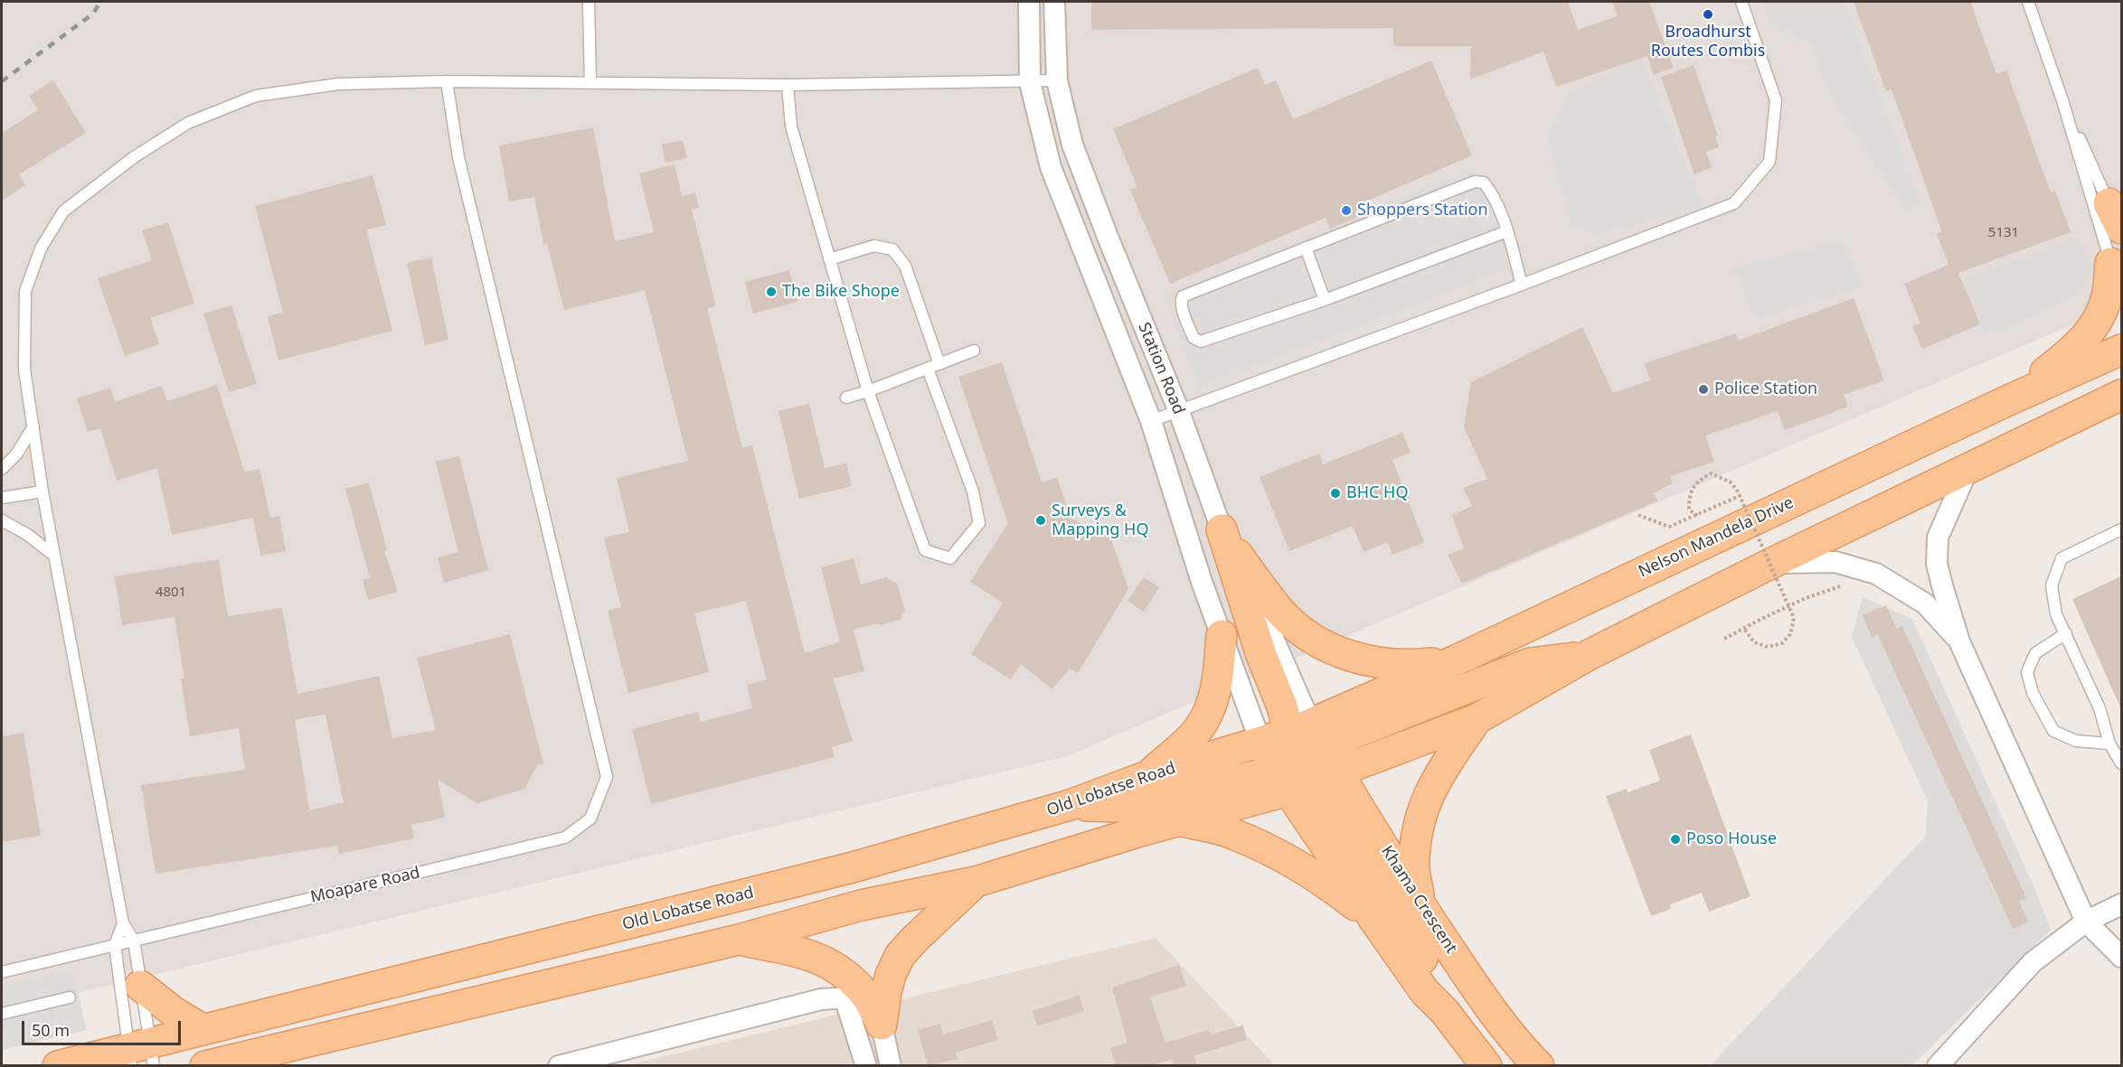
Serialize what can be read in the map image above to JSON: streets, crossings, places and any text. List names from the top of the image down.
{
  "streets": {
    "main road": ["Nelson Mandela Drive", "Old Lobatse Road", "Khama Crescent"],
    "street": ["Station Road"],
    "lane": ["Moapare Road"]
  },
  "crossings": [
    ["Station Road", "Old Lobatse Road"],
    ["Nelson Mandela Drive", "Khama Crescent"]
  ],
  "places": [
    "Broadhurst Routes Combis",
    "Shoppers Station",
    "The Bike Shope",
    "Police Station",
    "BHC HQ",
    "Surveys & Mapping HQ",
    "Poso House"
  ],
  "house_numbers": ["5131", "4801"],
  "scale_bar": "50 m"
}
